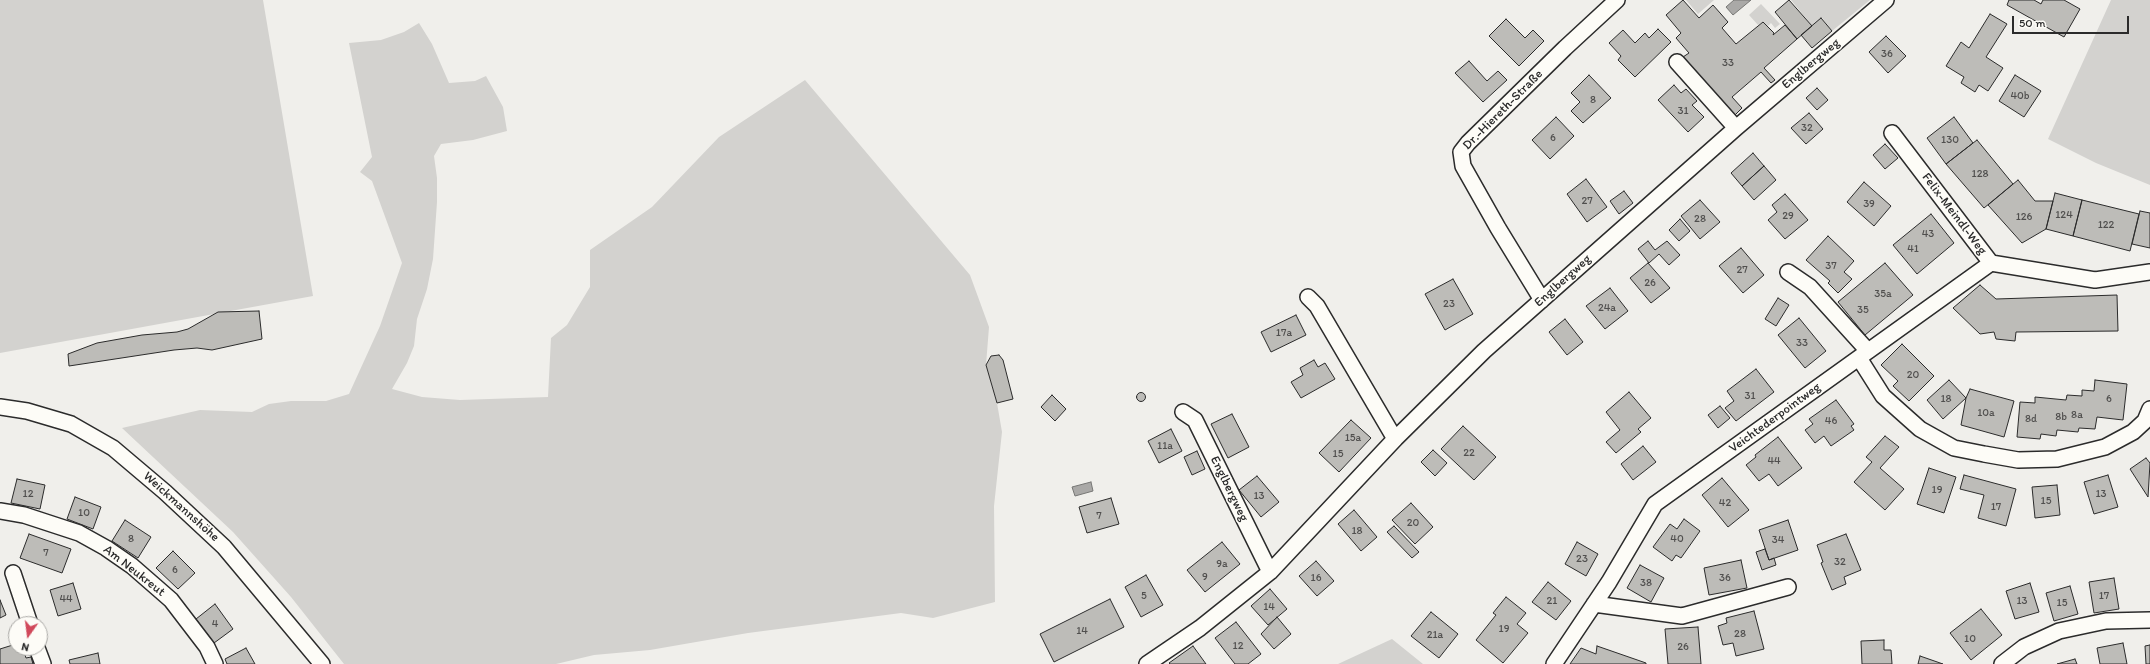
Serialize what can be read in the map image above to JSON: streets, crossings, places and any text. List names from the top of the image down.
{
  "streets": {
    "street": [
      "Englbergweg",
      "Dr.-Hiereth-Straße",
      "Felix-Meindl-Weg",
      "Veichtederpointweg",
      "Weickmannshöhe",
      "Am Neukreut"
    ]
  },
  "crossings": [
    ["Englbergweg", "Dr.-Hiereth-Straße"],
    ["Felix-Meindl-Weg", "Veichtederpointweg"]
  ],
  "house_numbers": [
    "36",
    "33",
    "40b",
    "8",
    "31",
    "32",
    "6",
    "130",
    "128",
    "27",
    "39",
    "124",
    "29",
    "126",
    "28",
    "122",
    "43",
    "41",
    "37",
    "27",
    "26",
    "35a",
    "23",
    "24a",
    "35",
    "17a",
    "33",
    "20",
    "31",
    "18",
    "6",
    "10a",
    "8a",
    "8b",
    "8d",
    "46",
    "15a",
    "11a",
    "22",
    "15",
    "44",
    "19",
    "12",
    "13",
    "13",
    "15",
    "42",
    "17",
    "10",
    "7",
    "20",
    "18",
    "8",
    "40",
    "34",
    "7",
    "23",
    "32",
    "9a",
    "6",
    "9",
    "16",
    "36",
    "38",
    "5",
    "17",
    "44",
    "21",
    "13",
    "15",
    "14",
    "4",
    "19",
    "14",
    "28",
    "21a",
    "10",
    "12",
    "26"
  ],
  "scale_bar": "50 m",
  "north": "bottom"
}
